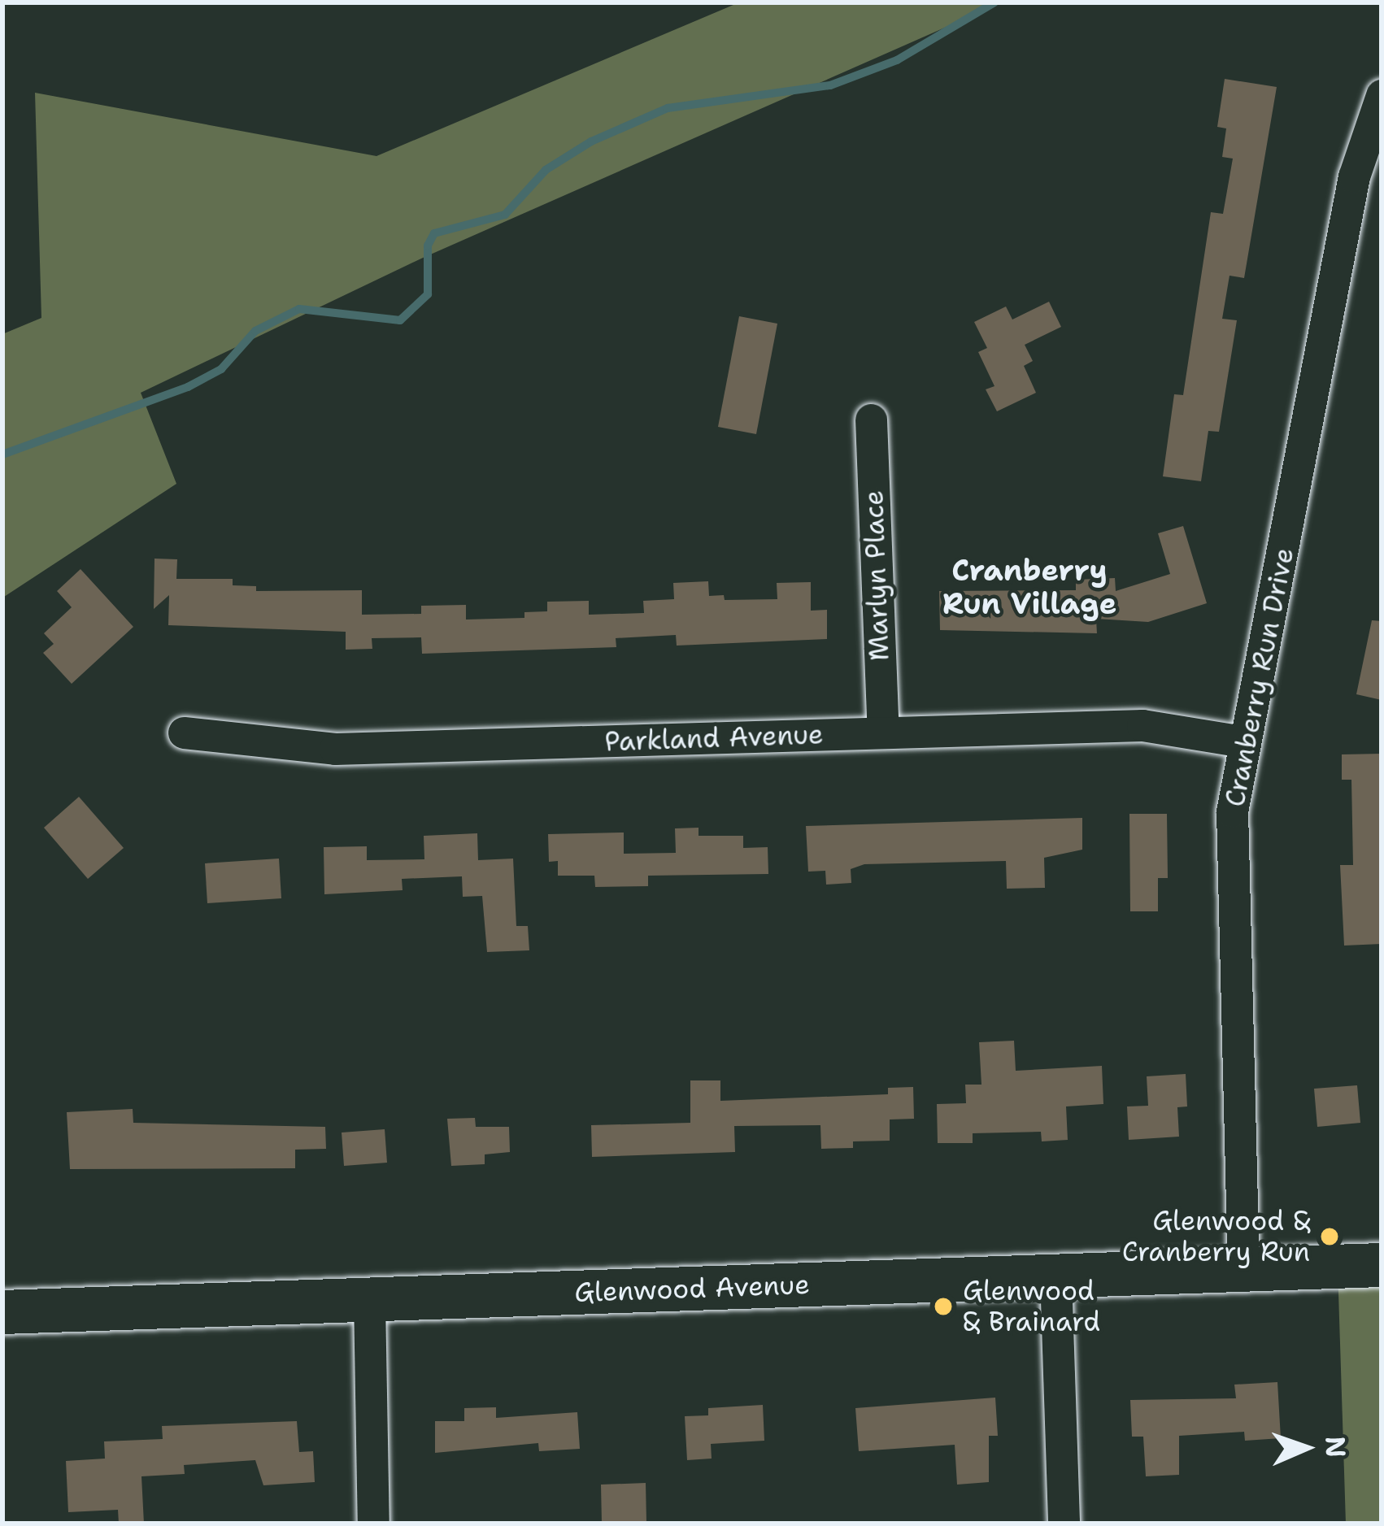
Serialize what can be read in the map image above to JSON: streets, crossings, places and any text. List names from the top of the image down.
{
  "streets": {
    "street": [
      "Marlyn Place",
      "Cranberry Run Drive",
      "Parkland Avenue",
      "Glenwood Avenue"
    ]
  },
  "crossings": [
    ["Marlyn Place", "Parkland Avenue"],
    ["Cranberry Run Drive", "Parkland Avenue"],
    ["Cranberry Run Drive", "Glenwood Avenue"]
  ],
  "districts": ["Cranberry Run Village"],
  "places": ["Glenwood & Cranberry Run", "Glenwood & Brainard"],
  "north": "right"
}
